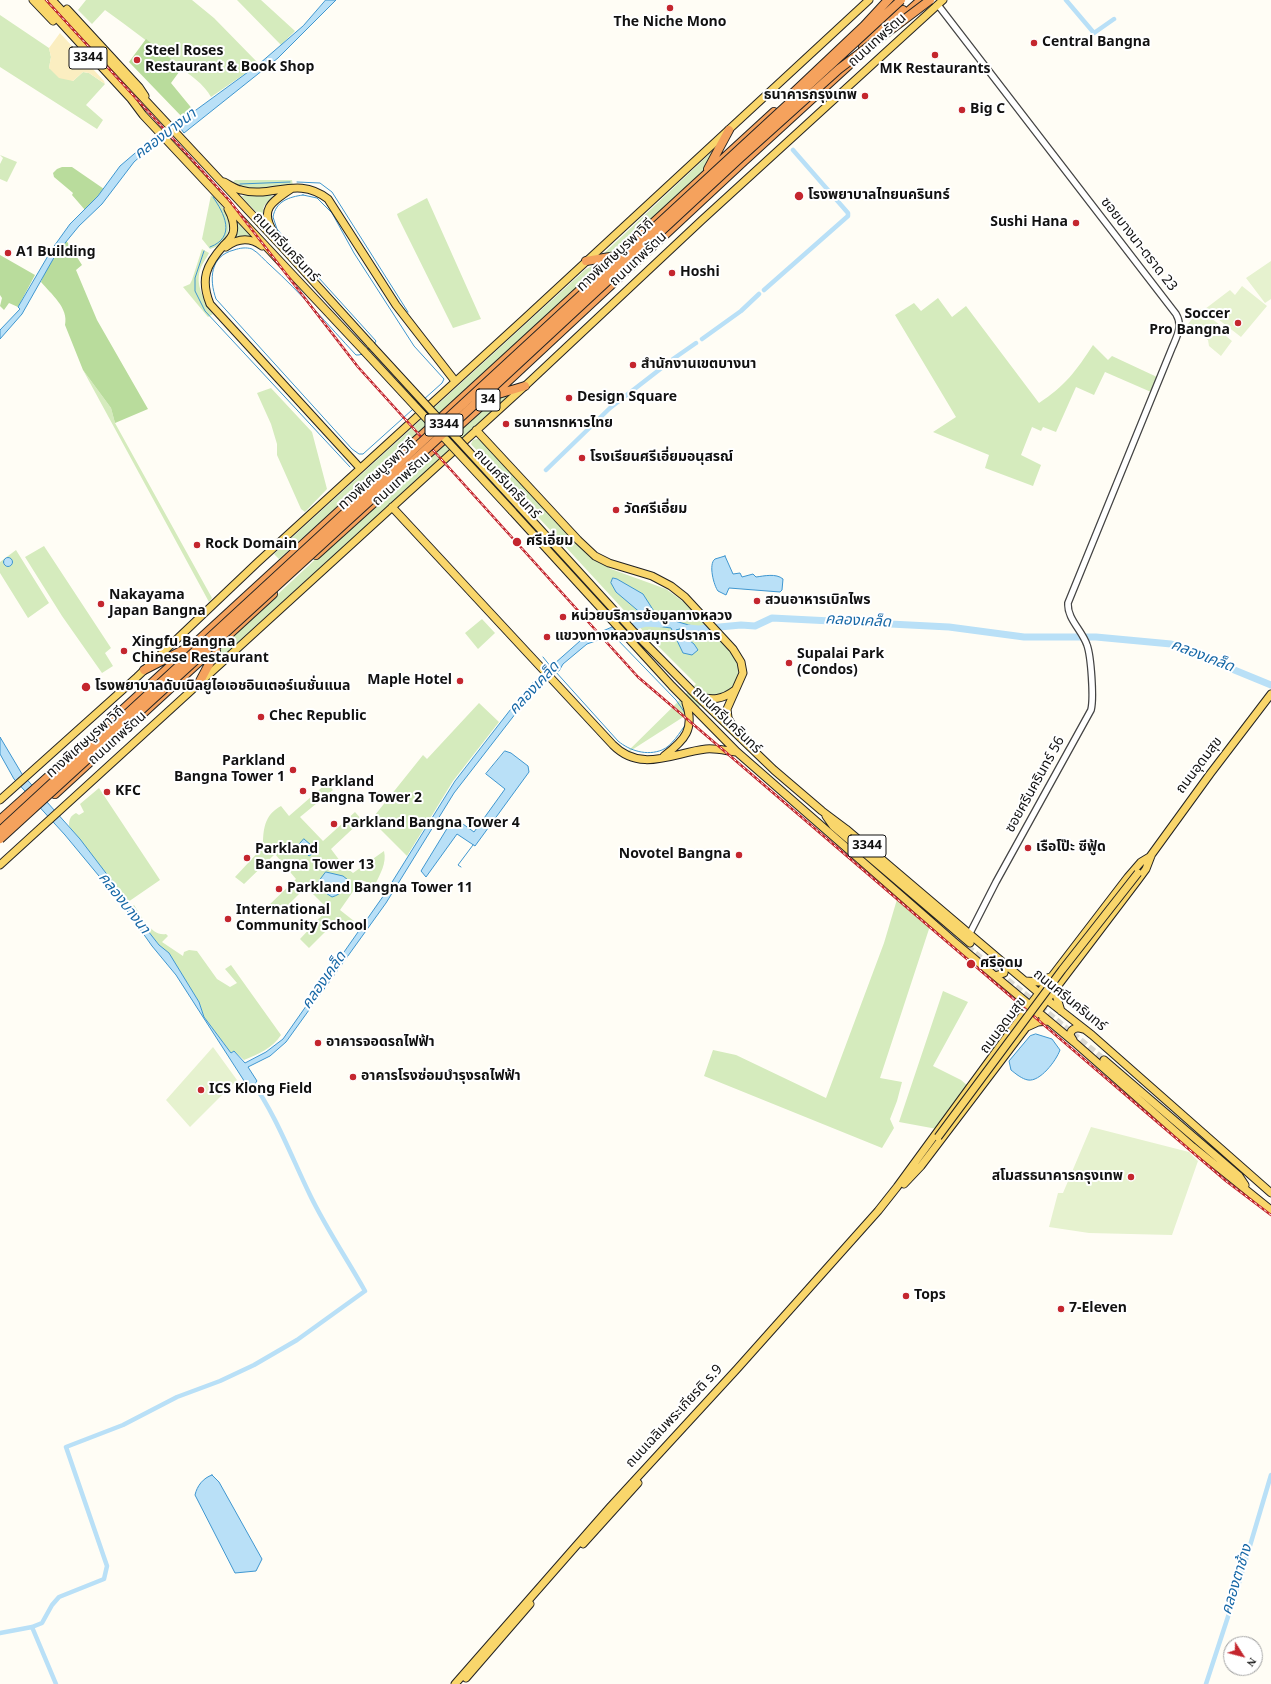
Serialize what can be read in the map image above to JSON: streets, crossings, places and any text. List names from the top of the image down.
{
  "streets": {
    "highway": ["ถนนเทพรัตน", "ทางพิเศษบูรพาวิถี", "34"],
    "main road": [
      "3344",
      "ถนนศรีนครินทร์",
      "ถนนอุดมสุข",
      "ถนนเฉลิมพระเกียรติ ร.9"
    ],
    "street": ["ซอยบางนา-ตราด 23", "ซอยศรีนครินทร์ 56"]
  },
  "crossings": [
    ["ถนนเทพรัตน", "ซอยบางนา-ตราด 23"],
    ["ซอยบางนา-ตราด 23", "ซอยศรีนครินทร์ 56"],
    ["ถนนศรีนครินทร์", "ถนนอุดมสุข"],
    ["ถนนศรีนครินทร์", "ซอยศรีนครินทร์ 56"],
    ["ถนนศรีนครินทร์", "ถนนเฉลิมพระเกียรติ ร.9"],
    ["ถนนอุดมสุข", "ถนนเฉลิมพระเกียรติ ร.9"]
  ],
  "water": ["คลองบางนา", "คลองเคล็ด", "คลองตาช้าง"],
  "places": [
    "The Niche Mono",
    "Central Bangna",
    "MK Restaurants",
    "Steel Roses Restaurant & Book Shop",
    "ธนาคารกรุงเทพ",
    "Big C",
    "โรงพยาบาลไทยนครินทร์",
    "Sushi Hana",
    "A1 Building",
    "Hoshi",
    "Soccer Pro Bangna",
    "สำนักงานเขตบางนา",
    "Design Square",
    "ธนาคารทหารไทย",
    "โรงเรียนศรีเอี่ยมอนุสรณ์",
    "วัดศรีเอี่ยม",
    "ศรีเอี่ยม",
    "Rock Domain",
    "สวนอาหารเบิกไพร",
    "Nakayama Japan Bangna",
    "หน่วยบริการข้อมูลทางหลวง",
    "แขวงทางหลวงสมุทรปราการ",
    "Xingfu Bangna Chinese Restaurant",
    "Supalai Park (Condos)",
    "Maple Hotel",
    "โรงพยาบาลดับเบิลยูไอเอชอินเตอร์เนชั่นแนล",
    "Chec Republic",
    "Parkland Bangna Tower 1",
    "Parkland Bangna Tower 2",
    "KFC",
    "Parkland Bangna Tower 4",
    "เรือโป๊ะ ซีฟู้ด",
    "Novotel Bangna",
    "Parkland Bangna Tower 13",
    "Parkland Bangna Tower 11",
    "International Community School",
    "ศรีอุดม",
    "อาคารจอดรถไฟฟ้า",
    "อาคารโรงซ่อมบำรุงรถไฟฟ้า",
    "ICS Klong Field",
    "สโมสรธนาคารกรุงเทพ",
    "Tops",
    "7-Eleven"
  ],
  "north": "bottom right"
}
